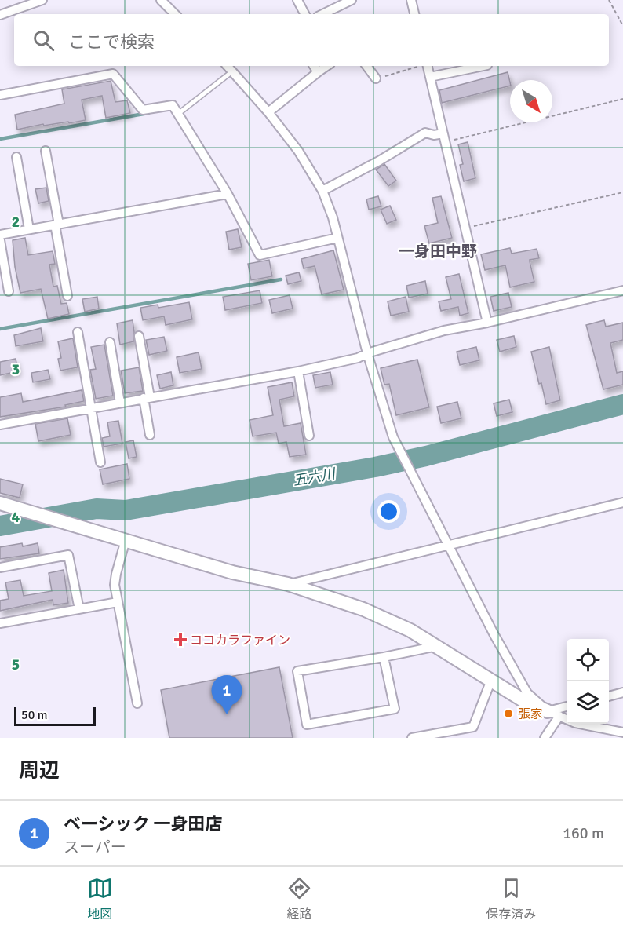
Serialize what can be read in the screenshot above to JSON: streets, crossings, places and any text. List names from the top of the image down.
{
  "districts": ["一身田中野"],
  "water": ["五六川"],
  "places": {
    "health": ["ココカラファイン"],
    "other": ["張家"]
  },
  "scale_bar": "50 m",
  "north": "bottom right",
  "page": {
    "search": "ここで検索",
    "pins": "1",
    "scale": "50 m",
    "heading": "周辺",
    "list": [
      {
        "mark": "1",
        "name": "ベーシック 一身田店",
        "note": "スーパー",
        "value": "160 m"
      }
    ],
    "nav": ["地図", "経路", "保存済み"]
  },
  "grid": {
    "rows": [
      "2",
      "3",
      "4",
      "5"
    ]
  }
}
